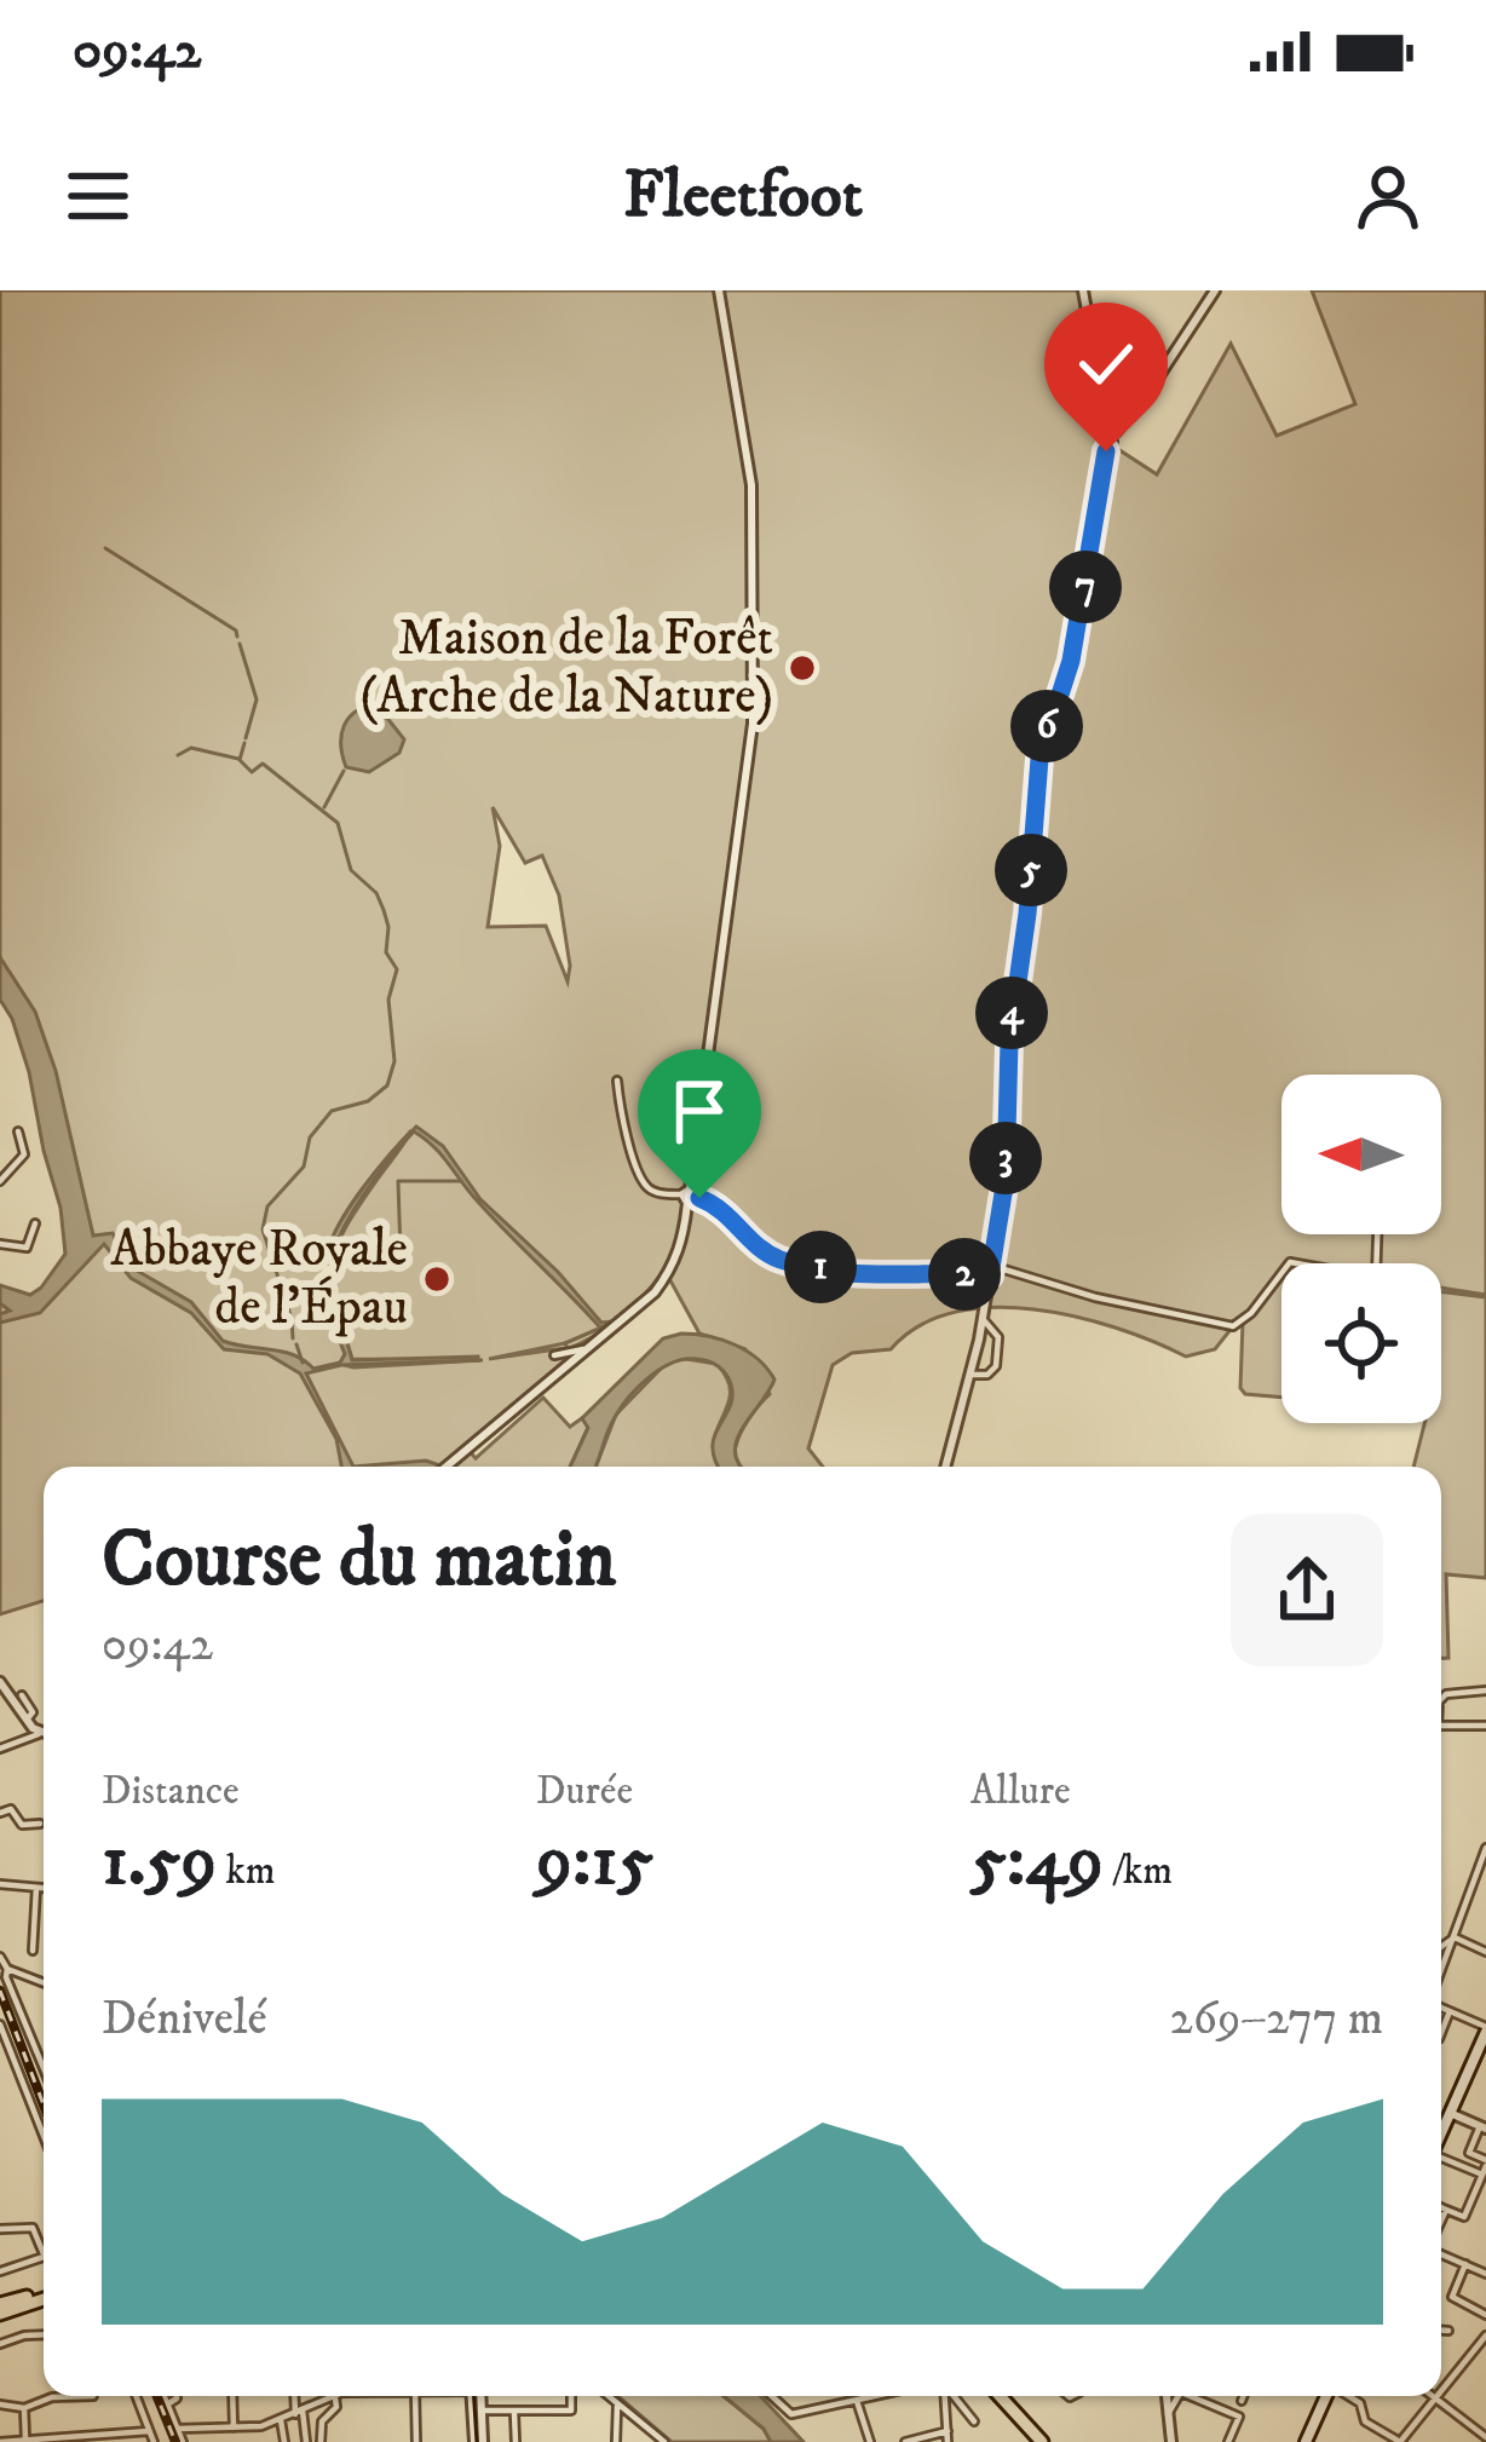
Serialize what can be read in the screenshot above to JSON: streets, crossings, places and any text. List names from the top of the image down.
{
  "places": ["Maison de la Forêt (Arche de la Nature)", "Abbaye Royale de l'Épau"],
  "north": "left",
  "page": {
    "status": "09:42",
    "header": "Fleetfoot",
    "pins": [
      "7",
      "6",
      "5",
      "4",
      "3",
      "1",
      "2"
    ],
    "heading": ["Course du matin", "09:42"],
    "stats": [
      ["Distance", "1.59 km"],
      ["Durée", "9:15"],
      ["Allure", "5:49 /km"]
    ],
    "chart": ["Dénivelé", "269–277 m"]
  }
}
